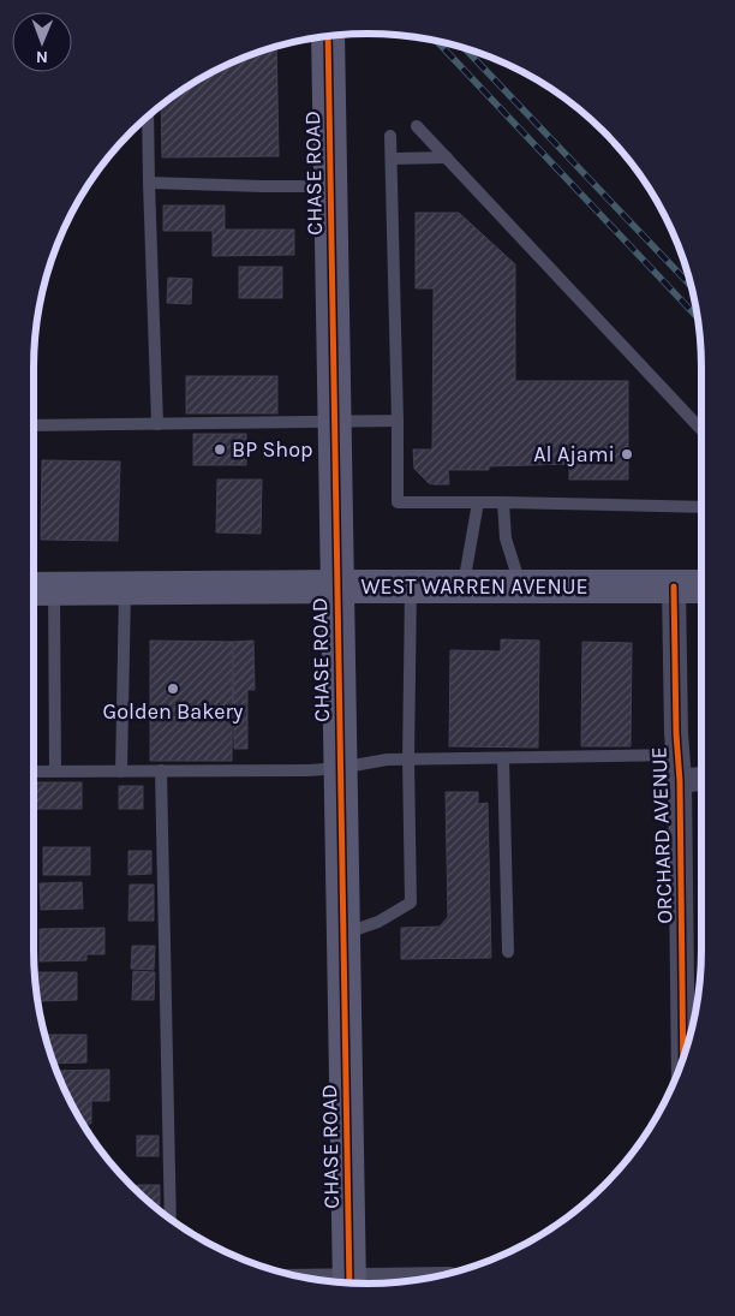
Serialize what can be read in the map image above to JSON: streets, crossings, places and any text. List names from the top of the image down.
{
  "streets": {
    "street": ["CHASE ROAD", "WEST WARREN AVENUE", "ORCHARD AVENUE"]
  },
  "crossings": [
    ["CHASE ROAD", "WEST WARREN AVENUE"],
    ["WEST WARREN AVENUE", "ORCHARD AVENUE"]
  ],
  "places": ["BP Shop", "Al Ajami", "Golden Bakery"],
  "north": "bottom"
}
